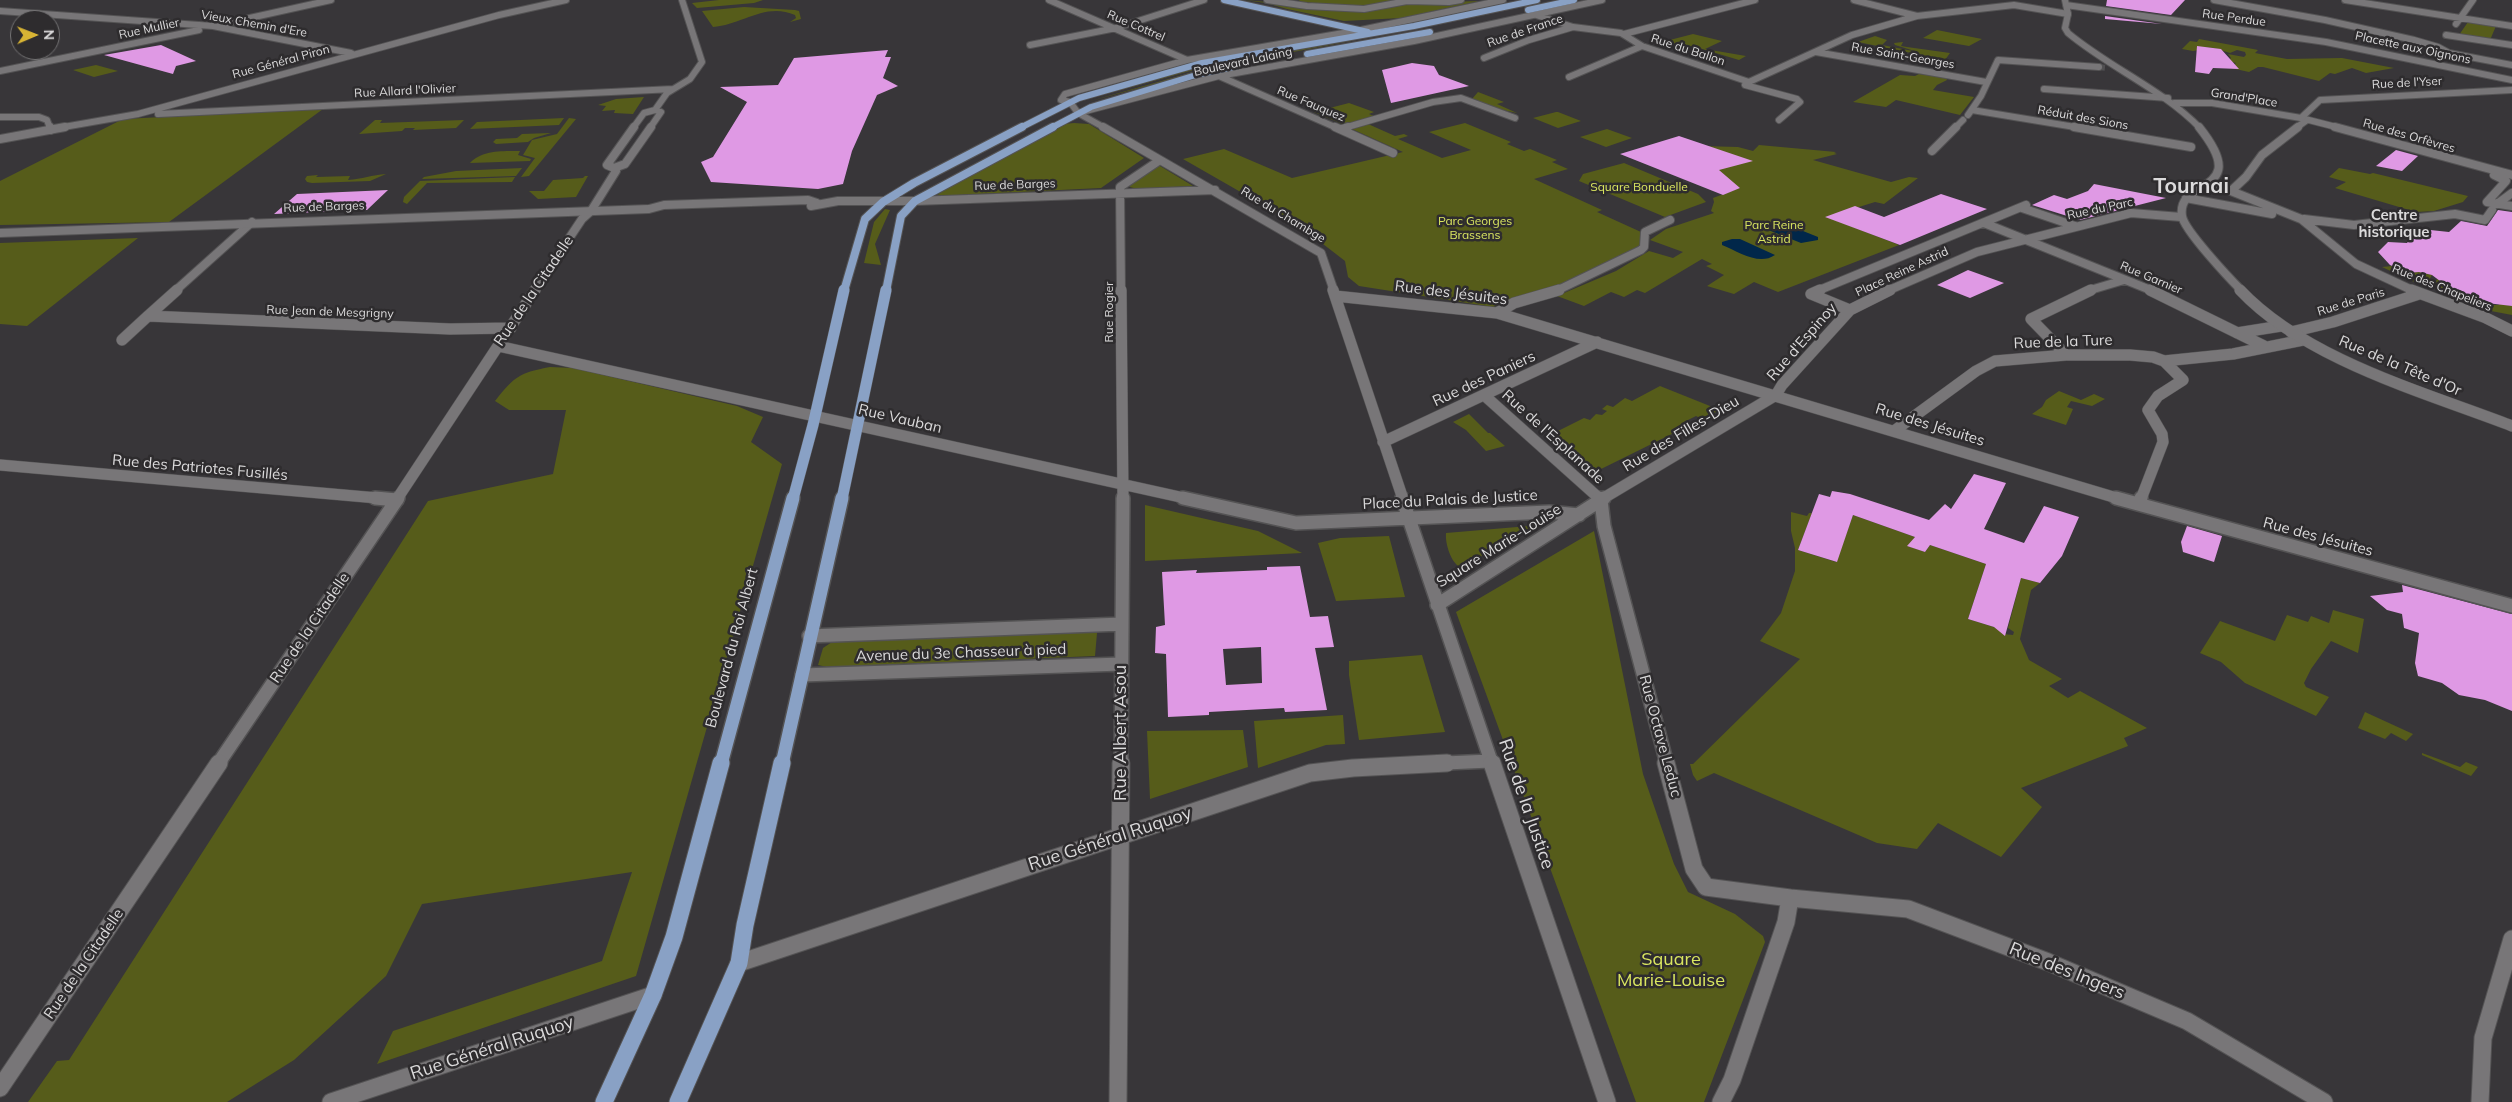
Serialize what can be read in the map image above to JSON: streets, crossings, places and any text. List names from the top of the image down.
{
  "streets": {
    "main road": ["Boulevard Lalaing", "Boulevard du Roi Albert"],
    "street": [
      "Rue Perdue",
      "Vieux Chemin d'Ere",
      "Rue Cottrel",
      "Rue Mullier",
      "Rue de France",
      "Placette aux Oignons",
      "Rue du Ballon",
      "Rue Saint-Georges",
      "Rue Général Piron",
      "Rue de l'Yser",
      "Rue Allard l'Olivier",
      "Grand'Place",
      "Rue Fauquez",
      "Réduit des Sions",
      "Rue des Orfèvres",
      "Rue de Barges",
      "Rue du Parc",
      "Rue du Chambge",
      "Place Reine Astrid",
      "Rue Garnier",
      "Rue des Chapeliers",
      "Rue de la Citadelle",
      "Rue des Jésuites",
      "Rue de Paris",
      "Rue Jean de Mesgrigny",
      "Rue Rogier",
      "Rue d'Espinoy",
      "Rue de la Ture",
      "Rue de la Tête d'Or",
      "Rue des Paniers",
      "Rue Vauban",
      "Rue des Filles-Dieu",
      "Rue de l'Esplanade",
      "Rue des Patriotes Fusillés",
      "Place du Palais de Justice",
      "Square Marie-Louise",
      "Avenue du 3e Chasseur à pied",
      "Rue Albert Asou",
      "Rue Octave Leduc",
      "Rue de la Justice",
      "Rue Général Ruquoy",
      "Rue des Ingers"
    ]
  },
  "crossings": [
    ["Rue Perdue", "Placette aux Oignons"],
    ["Vieux Chemin d'Ere", "Rue Mullier"],
    ["Vieux Chemin d'Ere", "Rue Général Piron"],
    ["Rue Cottrel", "Boulevard Lalaing"],
    ["Rue de France", "Rue du Ballon"],
    ["Rue du Ballon", "Boulevard Lalaing"],
    ["Rue Général Piron", "Rue Allard l'Olivier"],
    ["Boulevard Lalaing", "Rue Fauquez"],
    ["Boulevard Lalaing", "Rue de Barges"],
    ["Boulevard Lalaing", "Rue du Chambge"],
    ["Boulevard Lalaing", "Boulevard du Roi Albert"],
    ["Rue de l'Yser", "Grand'Place"],
    ["Rue de l'Yser", "Rue des Orfèvres"],
    ["Rue Allard l'Olivier", "Rue de la Citadelle"],
    ["Grand'Place", "Rue des Orfèvres"],
    ["Rue de Barges", "Rue du Chambge"],
    ["Rue de Barges", "Rue de la Citadelle"],
    ["Rue de Barges", "Rue Rogier"],
    ["Rue de Barges", "Boulevard du Roi Albert"],
    ["Rue du Parc", "Place Reine Astrid"],
    ["Rue du Parc", "Rue Garnier"],
    ["Rue du Parc", "Rue de la Tête d'Or"],
    ["Rue du Chambge", "Rue des Jésuites"],
    ["Rue du Chambge", "Rue des Paniers"],
    ["Rue du Chambge", "Place du Palais de Justice"],
    ["Rue du Chambge", "Rue de la Justice"],
    ["Place Reine Astrid", "Rue Garnier"],
    ["Place Reine Astrid", "Rue d'Espinoy"],
    ["Rue des Chapeliers", "Rue de Paris"],
    ["Rue de la Citadelle", "Rue Jean de Mesgrigny"],
    ["Rue de la Citadelle", "Rue Vauban"],
    ["Rue de la Citadelle", "Rue des Patriotes Fusillés"],
    ["Rue des Jésuites", "Rue d'Espinoy"],
    ["Rue des Jésuites", "Rue de la Ture"],
    ["Rue des Jésuites", "Rue des Paniers"],
    ["Rue des Jésuites", "Rue des Filles-Dieu"],
    ["Rue de Paris", "Rue de la Tête d'Or"],
    ["Rue Rogier", "Rue Vauban"],
    ["Rue Rogier", "Rue Albert Asou"],
    ["Rue d'Espinoy", "Rue des Filles-Dieu"],
    ["Rue des Paniers", "Rue de l'Esplanade"],
    ["Rue Vauban", "Place du Palais de Justice"],
    ["Rue Vauban", "Boulevard du Roi Albert"],
    ["Rue Vauban", "Rue Albert Asou"],
    ["Rue des Filles-Dieu", "Rue de l'Esplanade"],
    ["Rue des Filles-Dieu", "Rue Octave Leduc"],
    ["Rue de l'Esplanade", "Rue Octave Leduc"],
    ["Place du Palais de Justice", "Square Marie-Louise"],
    ["Place du Palais de Justice", "Rue de la Justice"],
    ["Square Marie-Louise", "Rue de la Justice"],
    ["Boulevard du Roi Albert", "Rue Général Ruquoy"],
    ["Avenue du 3e Chasseur à pied", "Rue Albert Asou"],
    ["Rue Albert Asou", "Rue Général Ruquoy"],
    ["Rue Octave Leduc", "Rue des Ingers"],
    ["Rue de la Justice", "Rue Général Ruquoy"]
  ],
  "districts": ["Tournai", "Centre historique"],
  "parks": [
    "Square Bonduelle",
    "Parc Georges Brassens",
    "Parc Reine Astrid",
    "Square Marie-Louise"
  ],
  "north": "right"
}
